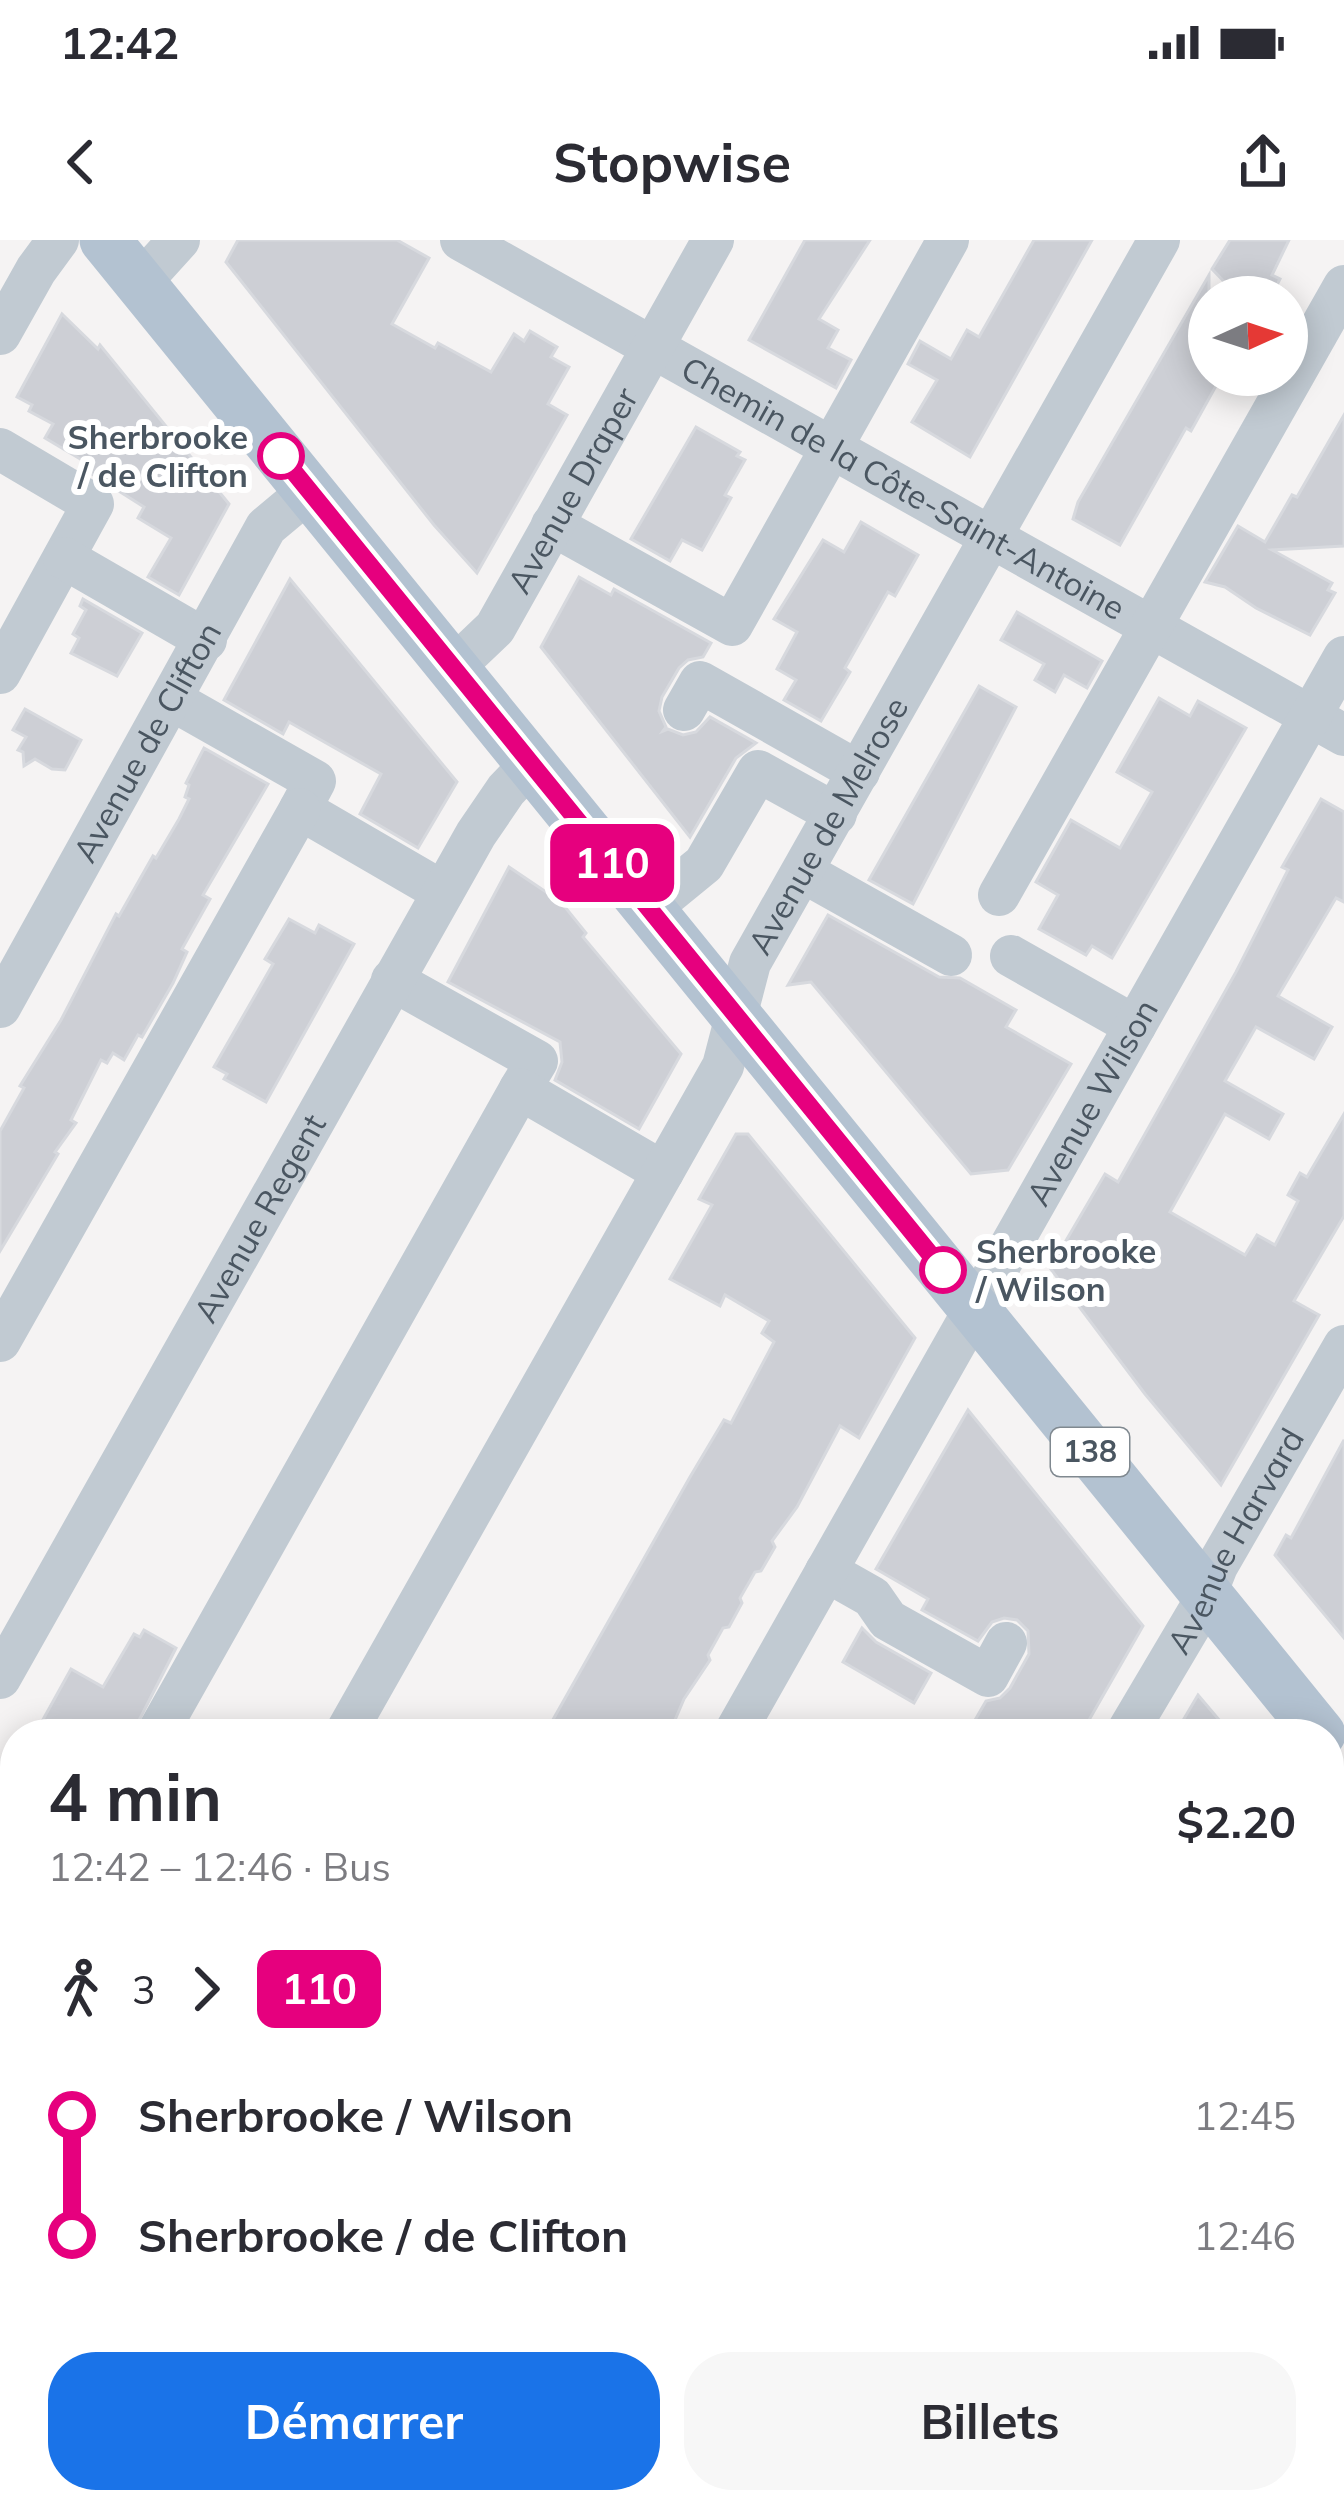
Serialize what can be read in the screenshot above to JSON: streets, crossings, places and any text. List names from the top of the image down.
{
  "streets": {
    "main road": ["138"],
    "street": [
      "Chemin de la Côte-Saint-Antoine",
      "Avenue Draper",
      "Avenue de Clifton",
      "Avenue de Melrose",
      "Avenue Wilson",
      "Avenue Regent",
      "Avenue Harvard"
    ]
  },
  "crossings": [
    ["Chemin de la Côte-Saint-Antoine", "Avenue Draper"],
    ["Chemin de la Côte-Saint-Antoine", "Avenue de Melrose"],
    ["Chemin de la Côte-Saint-Antoine", "Avenue Wilson"],
    ["Avenue Draper", "138"],
    ["Avenue de Clifton", "138"],
    ["Avenue de Melrose", "138"],
    ["Avenue Wilson", "138"],
    ["Avenue Regent", "138"],
    ["138", "Avenue Harvard"]
  ],
  "places": ["Sherbrooke / de Clifton", "Sherbrooke / Wilson"],
  "lines": ["bus line 110"],
  "north": "right",
  "page": {
    "status": "12:42",
    "header": "Stopwise",
    "on_map": "110",
    "heading": ["4 min", "12:42 – 12:46 · Bus", "$2.20"],
    "legs": ["3", "110"],
    "list": [
      {
        "name": "Sherbrooke / Wilson",
        "value": "12:45"
      },
      {
        "name": "Sherbrooke / de Clifton",
        "value": "12:46"
      }
    ],
    "buttons": ["Démarrer", "Billets"]
  }
}
